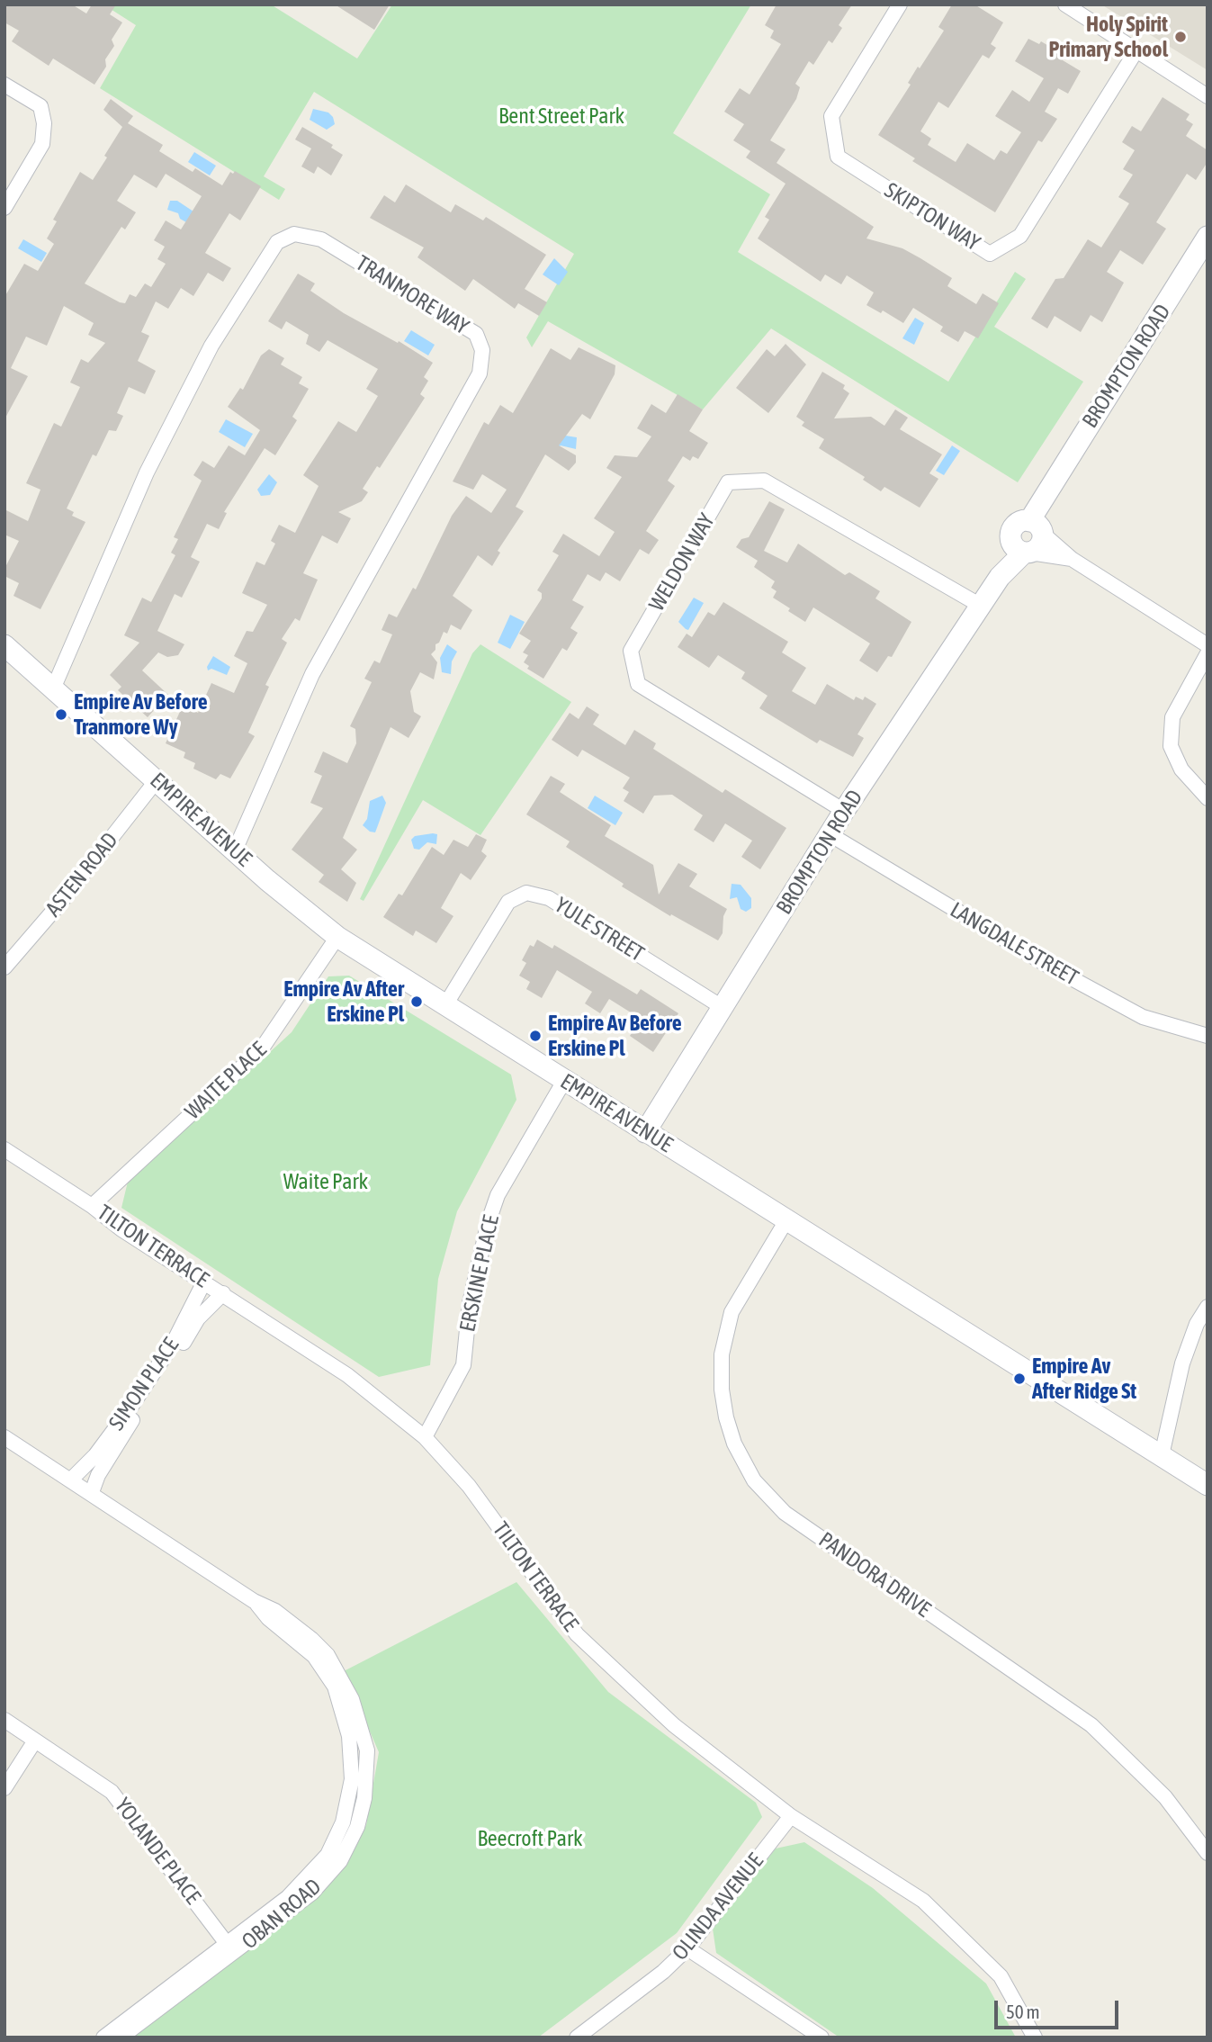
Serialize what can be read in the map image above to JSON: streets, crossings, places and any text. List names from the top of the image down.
{
  "streets": {
    "street": [
      "SKIPTON WAY",
      "TRANMORE WAY",
      "BROMPTON ROAD",
      "WELDON WAY",
      "EMPIRE AVENUE",
      "ASTEN ROAD",
      "YULE STREET",
      "LANGDALE STREET",
      "WAITE PLACE",
      "TILTON TERRACE",
      "ERSKINE PLACE",
      "SIMON PLACE",
      "PANDORA DRIVE",
      "YOLANDE PLACE",
      "OLINDA AVENUE",
      "OBAN ROAD"
    ]
  },
  "crossings": [
    ["TRANMORE WAY", "EMPIRE AVENUE"],
    ["BROMPTON ROAD", "WELDON WAY"],
    ["BROMPTON ROAD", "EMPIRE AVENUE"],
    ["BROMPTON ROAD", "YULE STREET"],
    ["BROMPTON ROAD", "LANGDALE STREET"],
    ["EMPIRE AVENUE", "ASTEN ROAD"],
    ["EMPIRE AVENUE", "YULE STREET"],
    ["EMPIRE AVENUE", "WAITE PLACE"],
    ["EMPIRE AVENUE", "ERSKINE PLACE"],
    ["EMPIRE AVENUE", "PANDORA DRIVE"],
    ["WAITE PLACE", "TILTON TERRACE"],
    ["TILTON TERRACE", "ERSKINE PLACE"],
    ["TILTON TERRACE", "SIMON PLACE"],
    ["TILTON TERRACE", "OLINDA AVENUE"],
    ["SIMON PLACE", "OBAN ROAD"],
    ["YOLANDE PLACE", "OBAN ROAD"]
  ],
  "parks": ["Bent Street Park", "Waite Park", "Beecroft Park"],
  "places": [
    "Holy Spirit Primary School",
    "Empire Av Before Tranmore Wy",
    "Empire Av After Erskine Pl",
    "Empire Av Before Erskine Pl",
    "Empire Av After Ridge St"
  ],
  "scale_bar": "50 m"
}
